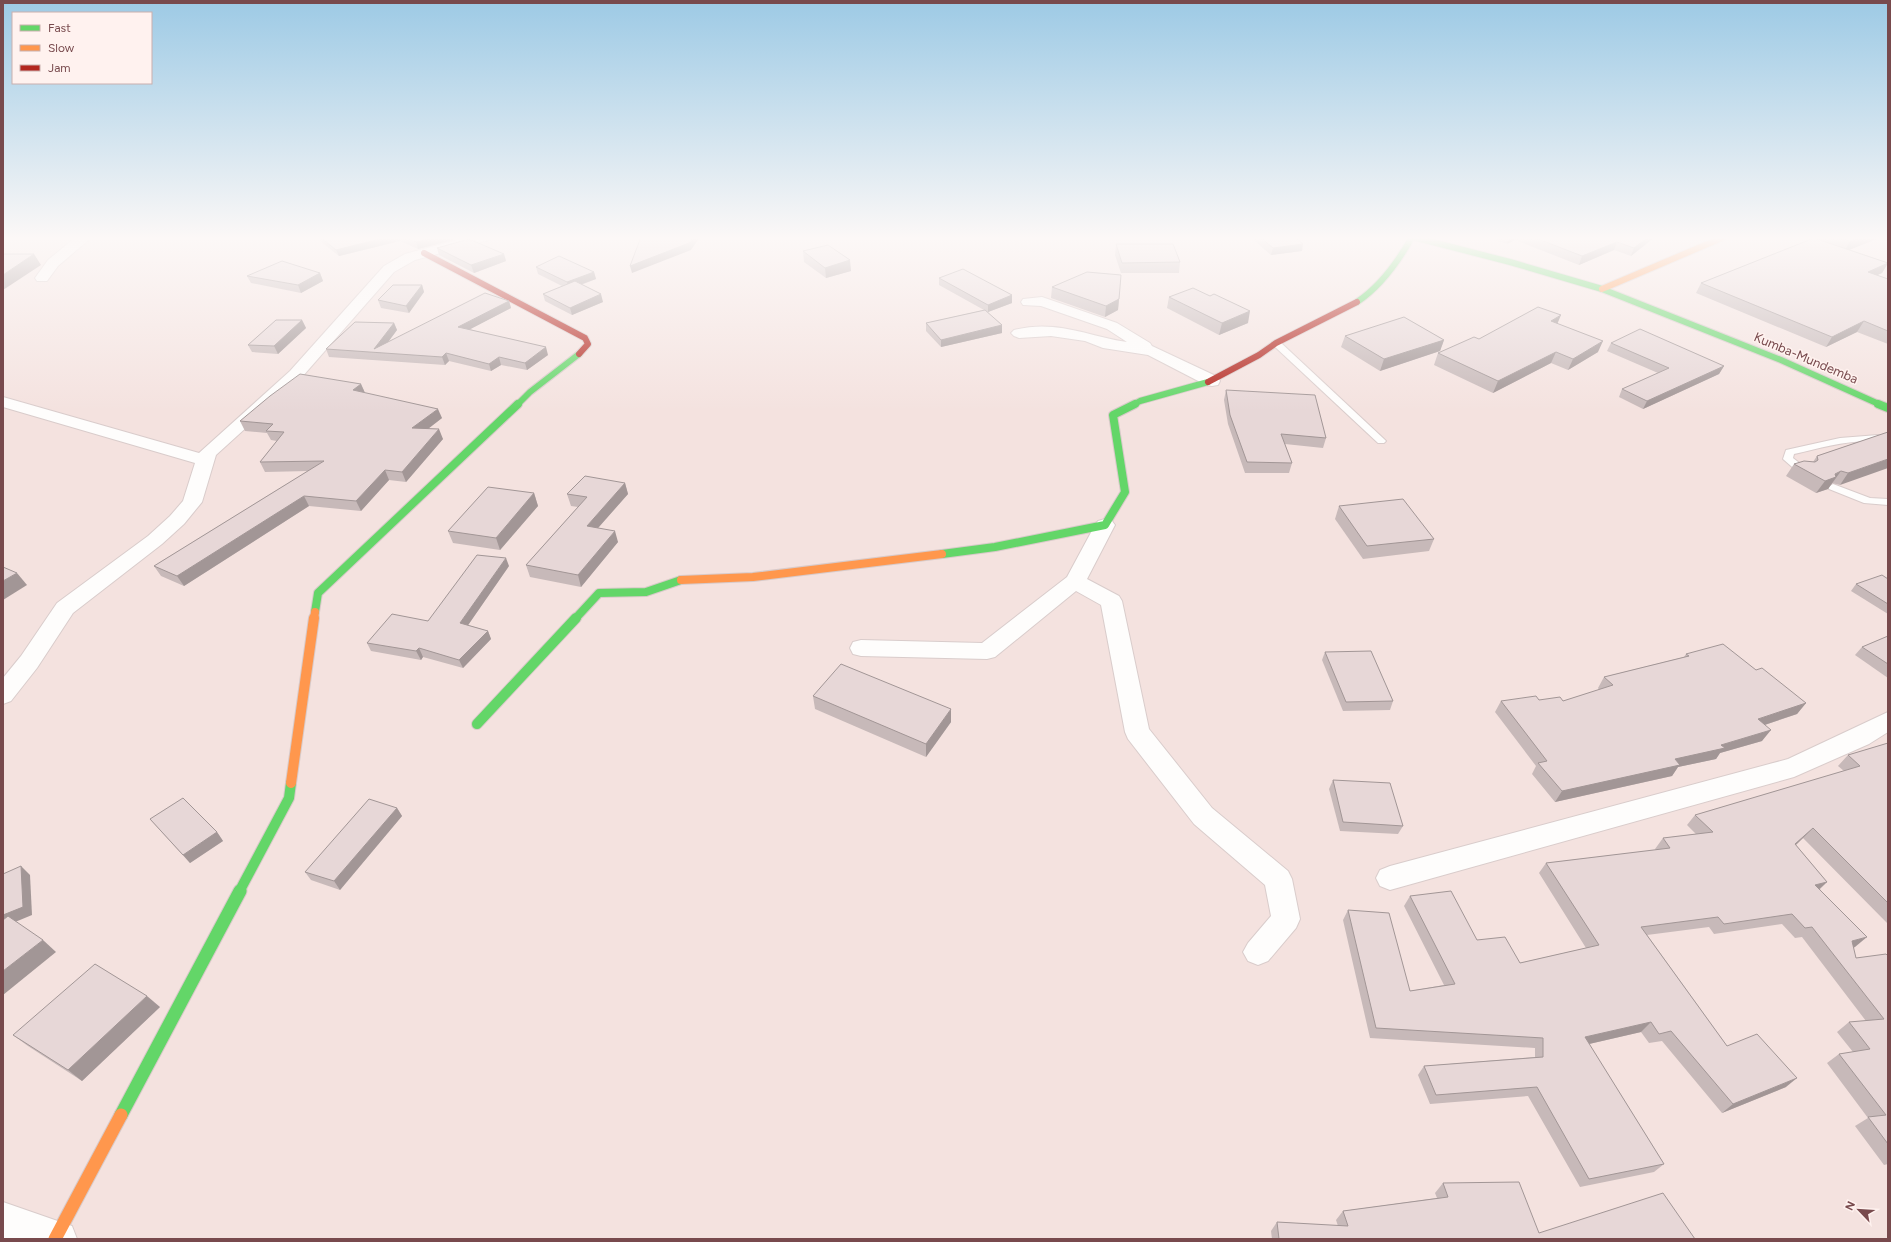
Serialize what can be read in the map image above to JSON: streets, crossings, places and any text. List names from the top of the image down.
{
  "streets": {
    "main road": ["Kumba-Mundemba"]
  },
  "legend": ["Fast", "Slow", "Jam"],
  "north": "top left"
}
